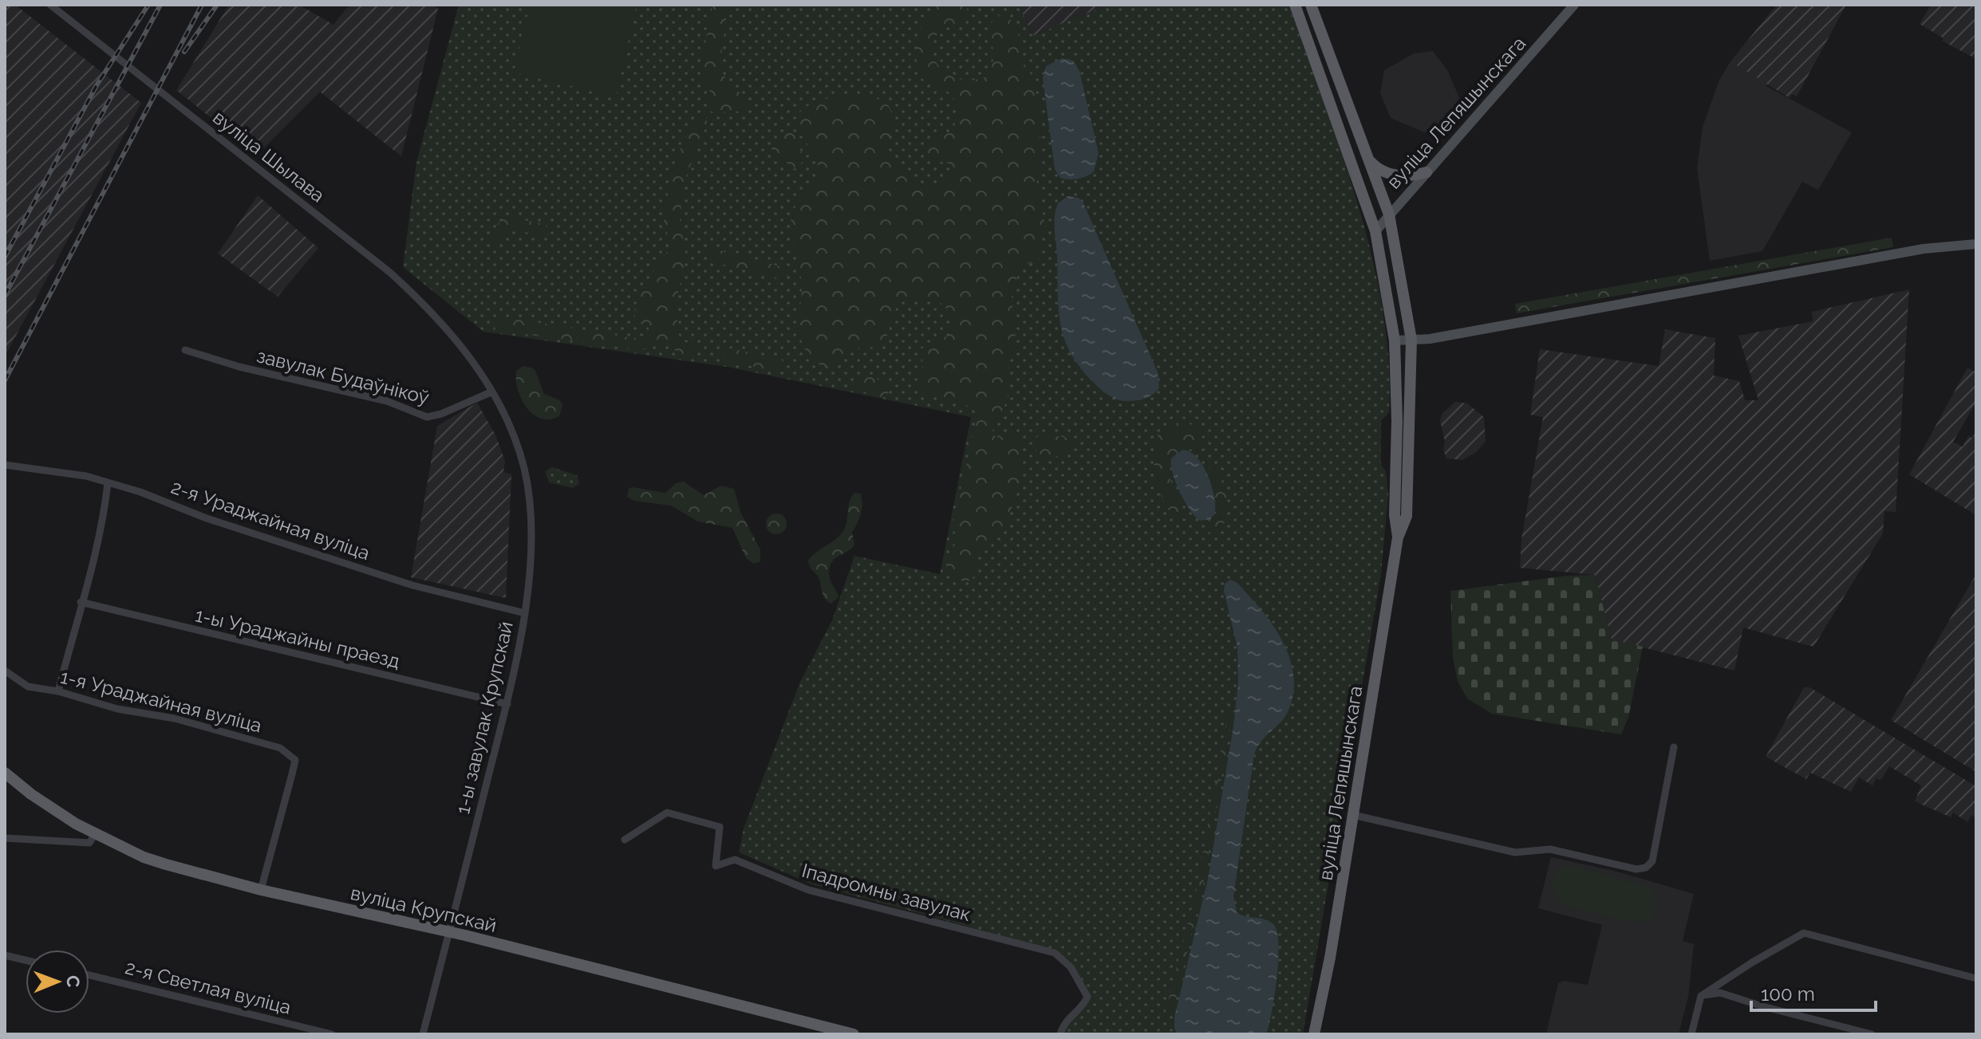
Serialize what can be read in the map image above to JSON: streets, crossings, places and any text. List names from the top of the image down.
{
  "streets": {
    "main road": ["вуліца Лепяшынскага", "вуліца Крупскай"],
    "street": [
      "вуліца Шылава",
      "завулак Будаўнікоў",
      "2-я Ураджайная вуліца",
      "1-ы Ураджайны праезд",
      "1-я Ураджайная вуліца",
      "1-ы завулак Крупскай",
      "Іпадромны завулак",
      "2-я Светлая вуліца"
    ]
  },
  "crossings": [
    ["вуліца Шылава", "1-ы завулак Крупскай"],
    ["завулак Будаўнікоў", "1-ы завулак Крупскай"],
    ["2-я Ураджайная вуліца", "1-ы завулак Крупскай"],
    ["1-ы Ураджайны праезд", "1-ы завулак Крупскай"],
    ["1-я Ураджайная вуліца", "вуліца Крупскай"],
    ["1-ы завулак Крупскай", "вуліца Крупскай"]
  ],
  "scale_bar": "100 m",
  "north": "right"
}
